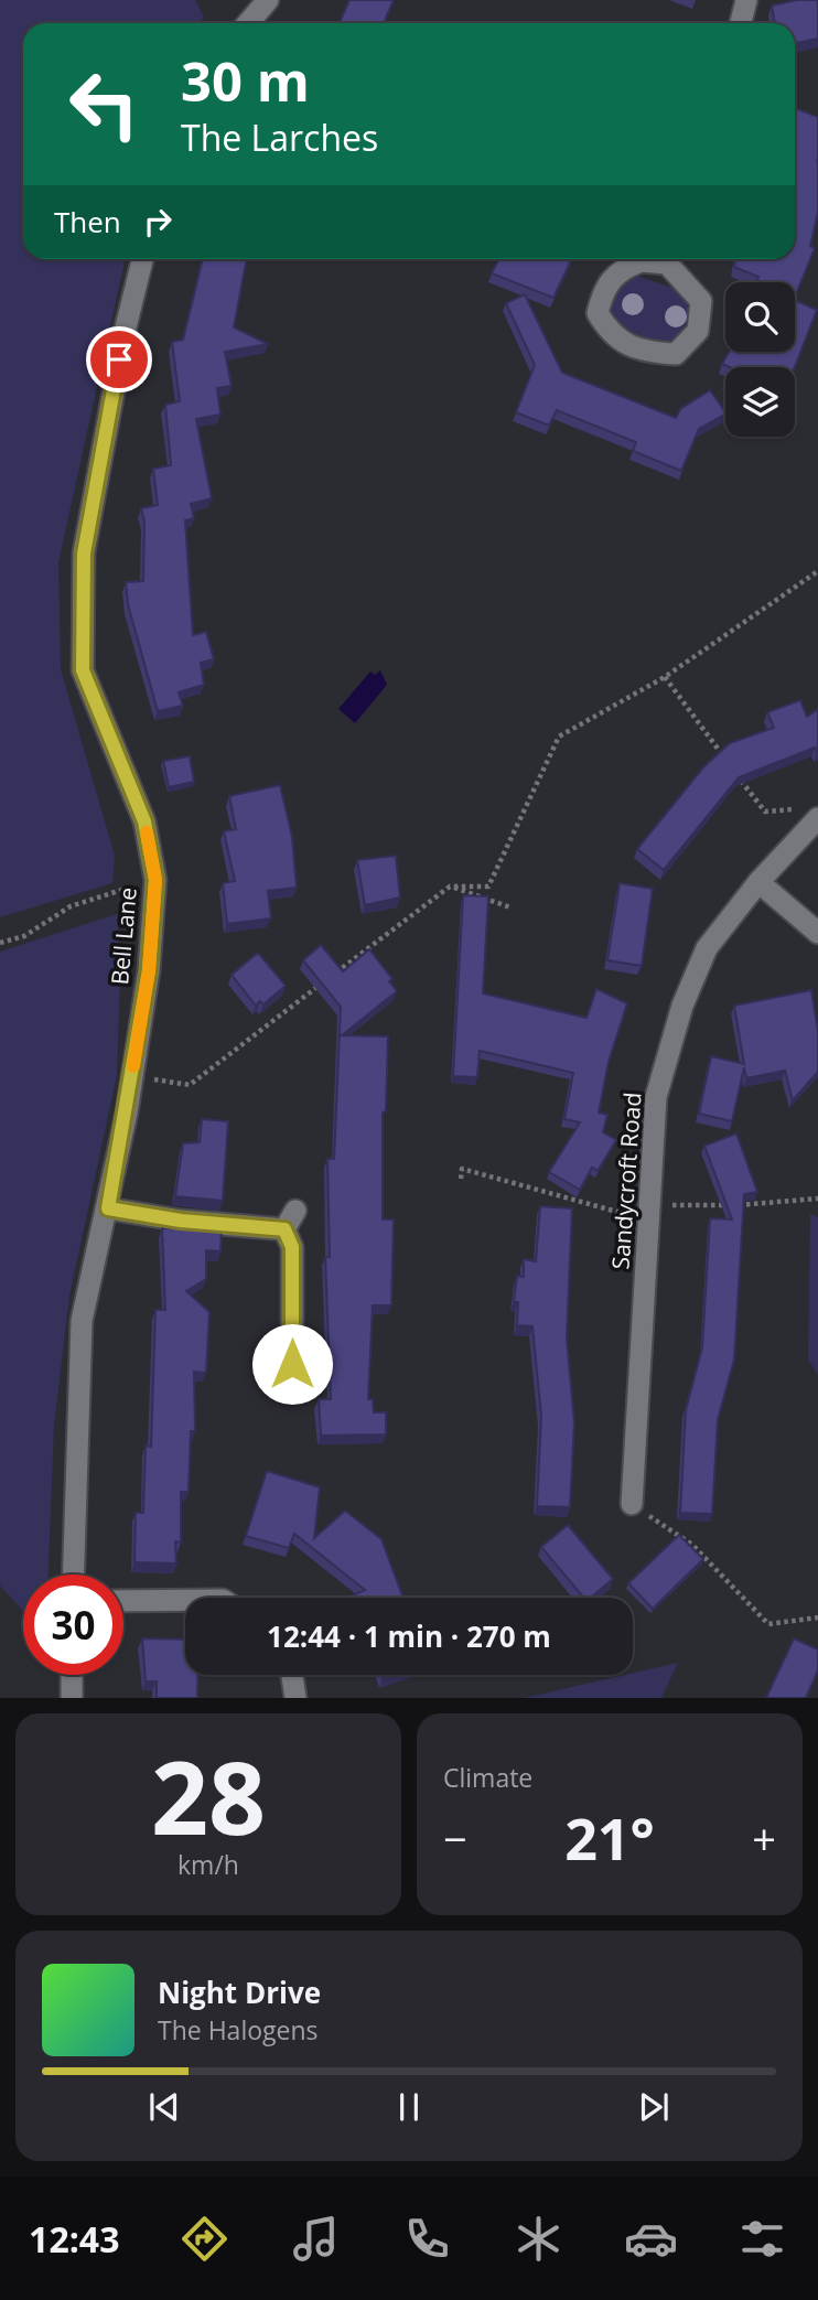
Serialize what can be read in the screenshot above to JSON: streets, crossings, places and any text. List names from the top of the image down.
{
  "streets": {
    "street": ["Bell Lane", "Sandycroft Road"]
  },
  "page": {
    "turn": ["30 m", "The Larches"],
    "then": "Then",
    "limit": "30",
    "trip": "12:44 · 1 min · 270 m",
    "tile": [
      ["28", "km/h"],
      "Climate"
    ],
    "heat": ["−", "21°", "+"],
    "song": ["Night Drive", "The Halogens"],
    "tabs": "12:43"
  }
}
